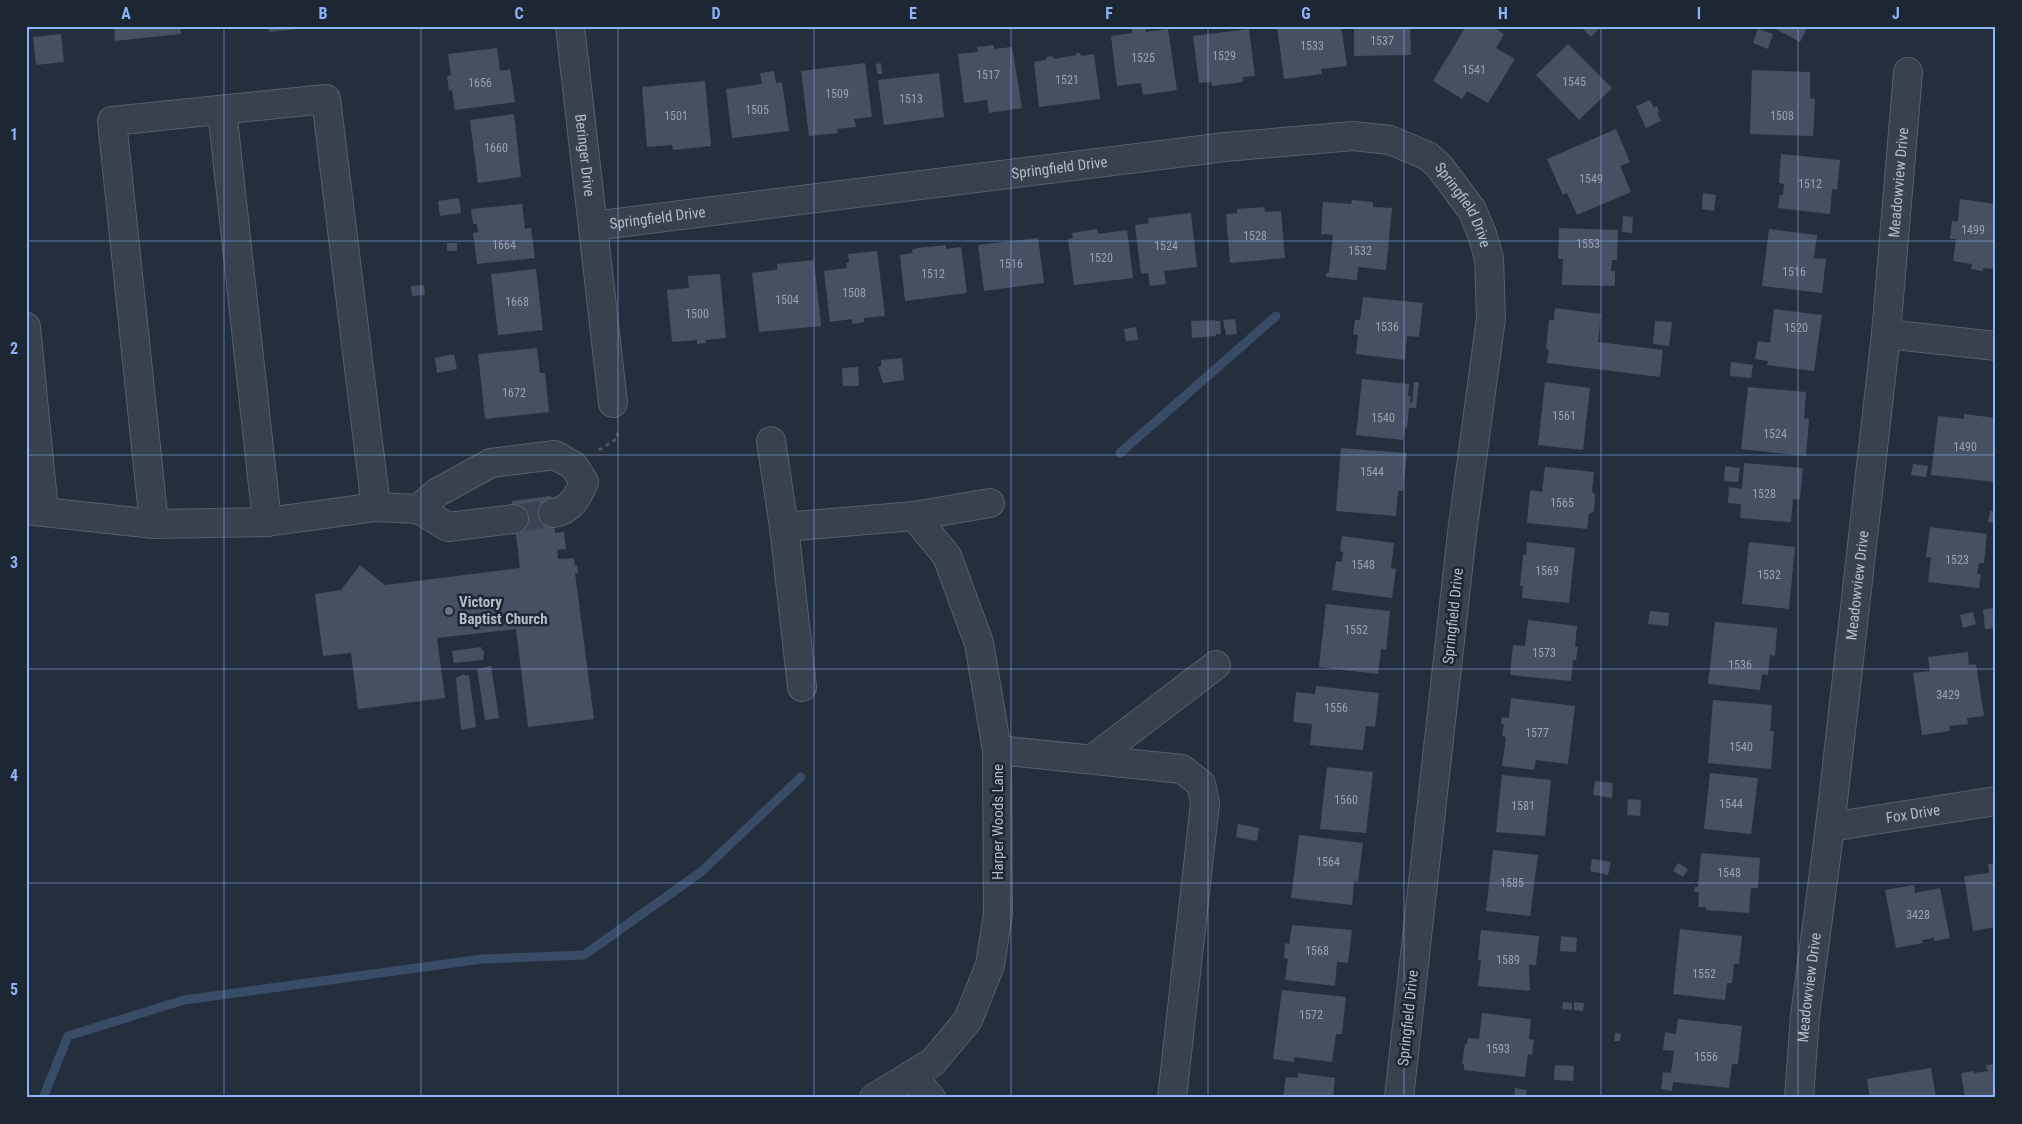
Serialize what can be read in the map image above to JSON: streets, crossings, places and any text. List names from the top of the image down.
{
  "streets": {
    "street": [
      "Beringer Drive",
      "Springfield Drive",
      "Meadowview Drive",
      "Fox Drive",
      "Harper Woods Lane"
    ]
  },
  "crossings": [
    ["Beringer Drive", "Springfield Drive"],
    ["Meadowview Drive", "Fox Drive"]
  ],
  "places": ["Victory Baptist Church"],
  "house_numbers": [
    "1537",
    "1533",
    "1529",
    "1525",
    "1541",
    "1517",
    "1521",
    "1545",
    "1656",
    "1509",
    "1513",
    "1505",
    "1501",
    "1508",
    "1660",
    "1549",
    "1512",
    "1499",
    "1528",
    "1553",
    "1664",
    "1524",
    "1532",
    "1520",
    "1516",
    "1516",
    "1512",
    "1508",
    "1504",
    "1668",
    "1500",
    "1536",
    "1520",
    "1672",
    "1561",
    "1540",
    "1524",
    "1490",
    "1544",
    "1528",
    "1565",
    "1523",
    "1548",
    "1569",
    "1532",
    "1552",
    "1573",
    "1536",
    "3429",
    "1556",
    "1577",
    "1540",
    "1560",
    "1544",
    "1581",
    "1564",
    "1548",
    "1585",
    "3428",
    "1568",
    "1589",
    "1552",
    "1572",
    "1593",
    "1556"
  ],
  "grid": {
    "columns": [
      "A",
      "B",
      "C",
      "D",
      "E",
      "F",
      "G",
      "H",
      "I",
      "J"
    ],
    "rows": [
      "1",
      "2",
      "3",
      "4",
      "5"
    ]
  }
}
